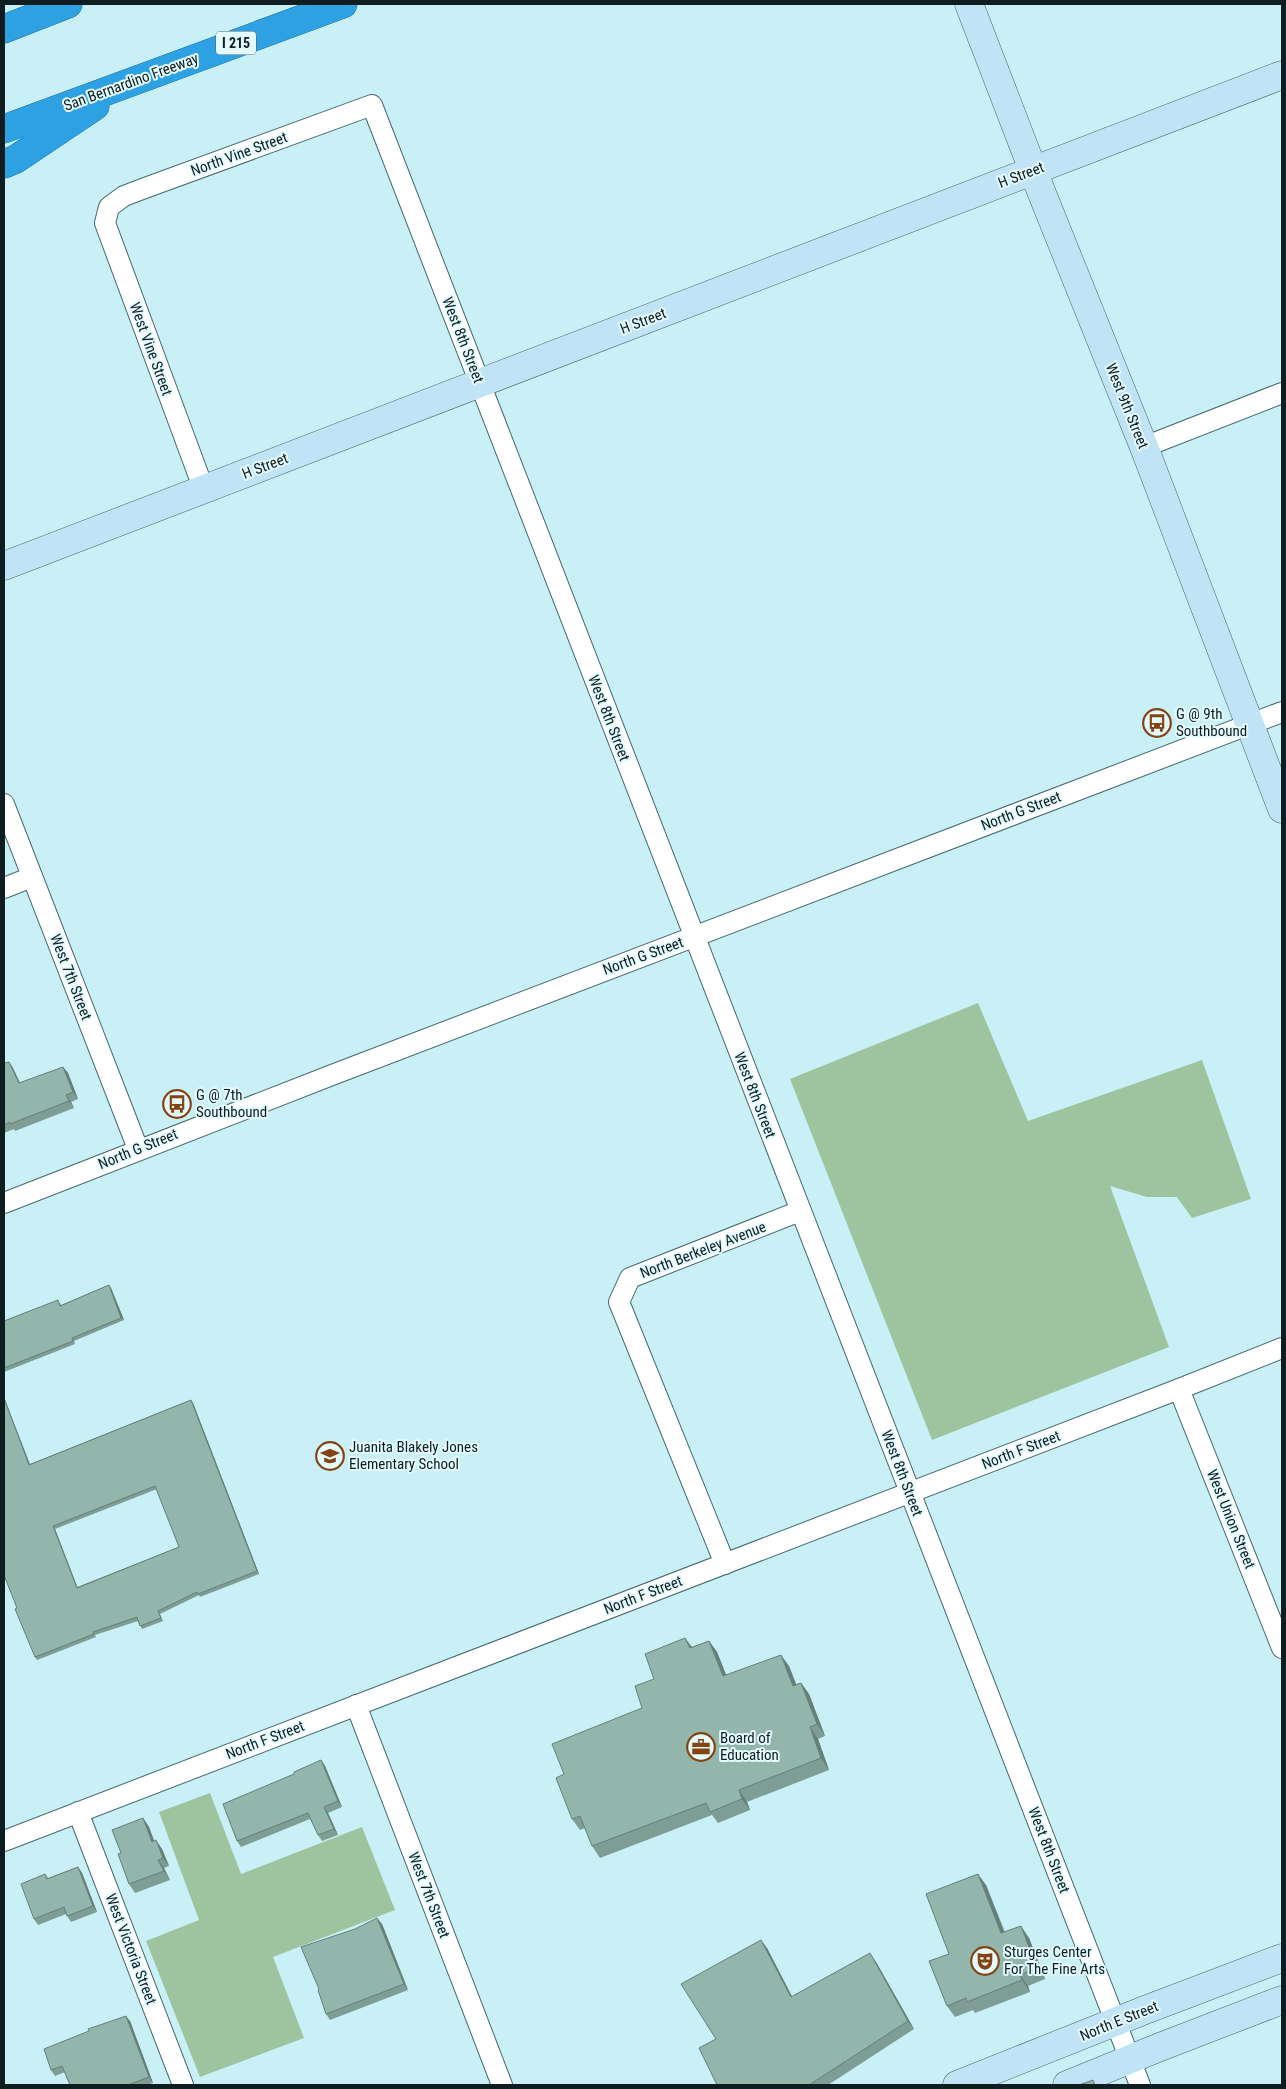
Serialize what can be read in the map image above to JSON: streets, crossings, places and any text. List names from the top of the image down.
{
  "streets": {
    "highway": ["I 215", "San Bernardino Freeway"],
    "street": [
      "North Vine Street",
      "H Street",
      "West 8th Street",
      "West Vine Street",
      "West 9th Street",
      "North G Street",
      "West 7th Street",
      "North Berkeley Avenue",
      "North F Street",
      "West Union Street",
      "West Victoria Street",
      "North E Street"
    ]
  },
  "crossings": [
    ["North Vine Street", "West 8th Street"],
    ["North Vine Street", "West Vine Street"],
    ["H Street", "West 8th Street"],
    ["H Street", "West Vine Street"],
    ["H Street", "West 9th Street"],
    ["West 8th Street", "North G Street"],
    ["West 8th Street", "North Berkeley Avenue"],
    ["West 8th Street", "North F Street"],
    ["West 8th Street", "North E Street"],
    ["West 9th Street", "North G Street"],
    ["North G Street", "West 7th Street"],
    ["West 7th Street", "North F Street"],
    ["North Berkeley Avenue", "North F Street"],
    ["North F Street", "West Union Street"],
    ["North F Street", "West Victoria Street"]
  ],
  "places": {
    "bus stop": ["G @ 9th Southbound", "G @ 7th Southbound"],
    "school or university": ["Juanita Blakely Jones Elementary School"],
    "office": ["Board of Education"],
    "theatre": ["Sturges Center For The Fine Arts"]
  }
}
